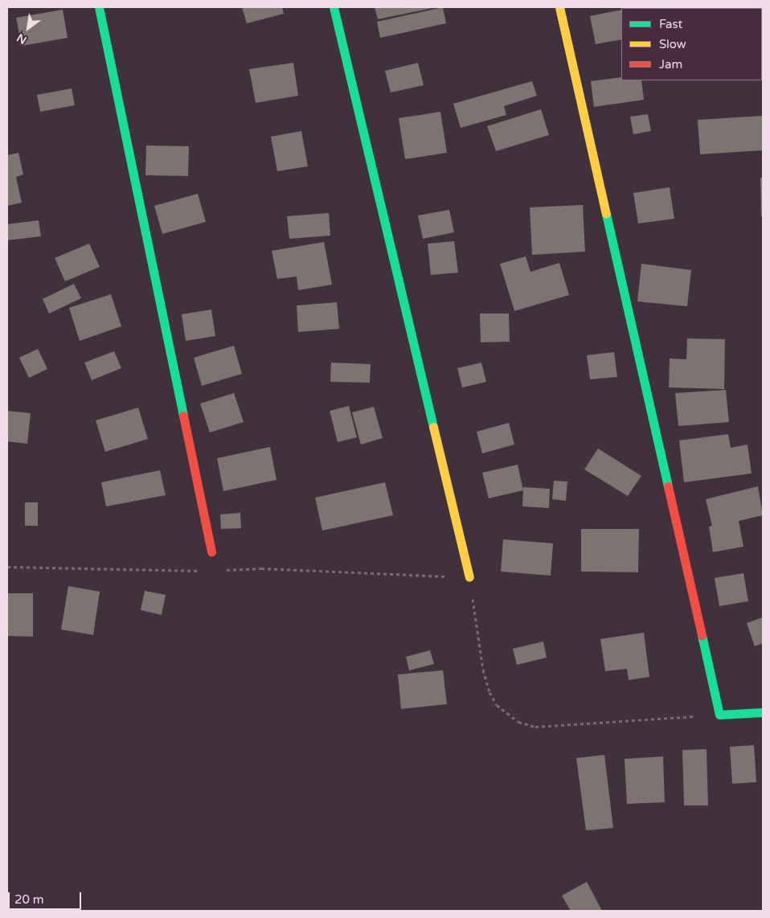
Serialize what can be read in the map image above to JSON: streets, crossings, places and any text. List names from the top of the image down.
{
  "legend": ["Fast", "Slow", "Jam"],
  "scale_bar": "20 m",
  "north": "bottom left"
}
